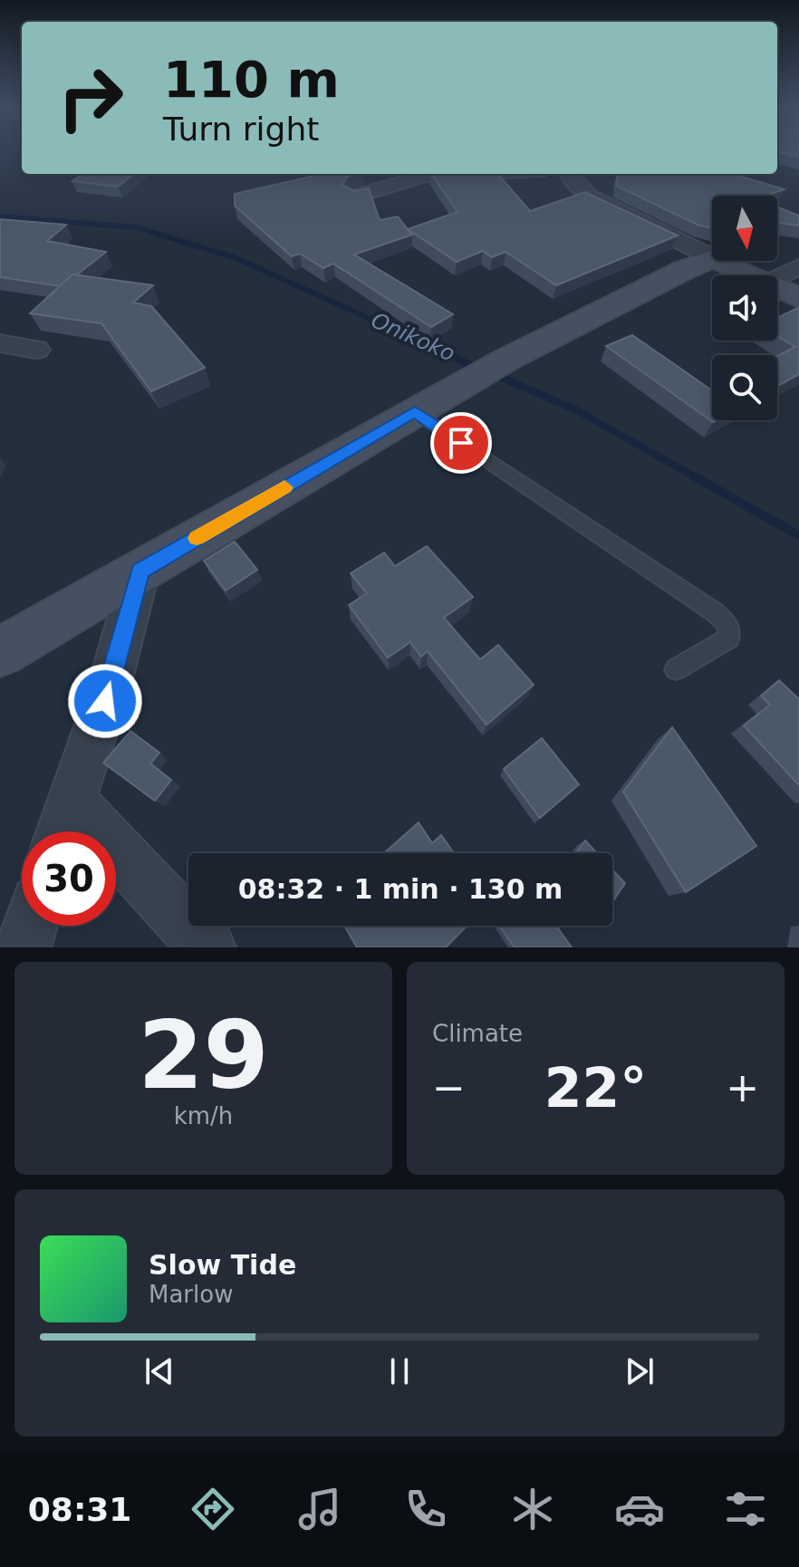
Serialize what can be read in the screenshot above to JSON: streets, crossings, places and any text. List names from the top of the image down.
{
  "water": ["Onikoko"],
  "north": "bottom",
  "page": {
    "turn": ["110 m", "Turn right"],
    "limit": "30",
    "trip": "08:32 · 1 min · 130 m",
    "tile": [
      ["29", "km/h"],
      "Climate"
    ],
    "heat": ["−", "22°", "+"],
    "song": ["Slow Tide", "Marlow"],
    "tabs": "08:31"
  }
}
